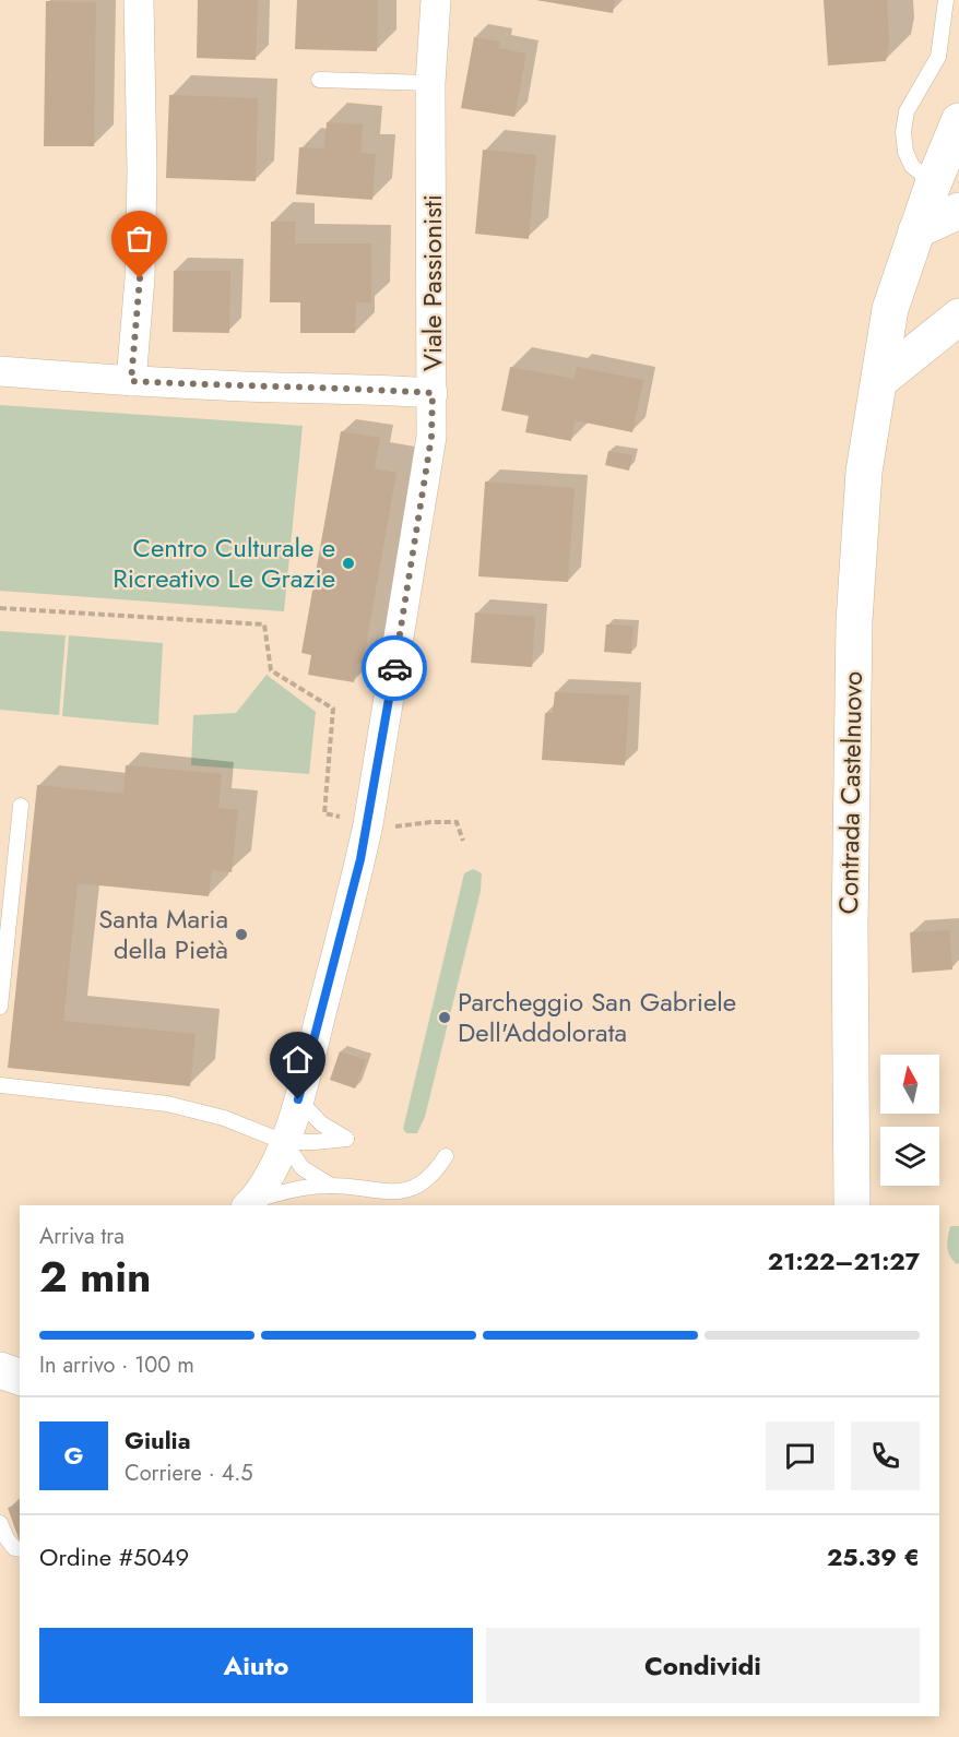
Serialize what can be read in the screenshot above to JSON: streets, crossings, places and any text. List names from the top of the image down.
{
  "streets": {
    "main road": ["Contrada Castelnuovo"],
    "street": ["Viale Passionisti"]
  },
  "places": ["Centro Culturale e Ricreativo Le Grazie", "Santa Maria della Pietà", "Parcheggio San Gabriele Dell'Addolorata"],
  "north": "top",
  "page": {
    "heading": ["2 min", "Arriva tra", "21:22–21:27"],
    "panel": [
      "Giulia",
      "Corriere · 4.5",
      "Ordine #5049",
      "25.39 €"
    ],
    "bar": "In arrivo · 100 m",
    "round": "G",
    "buttons": ["Aiuto", "Condividi"]
  }
}
